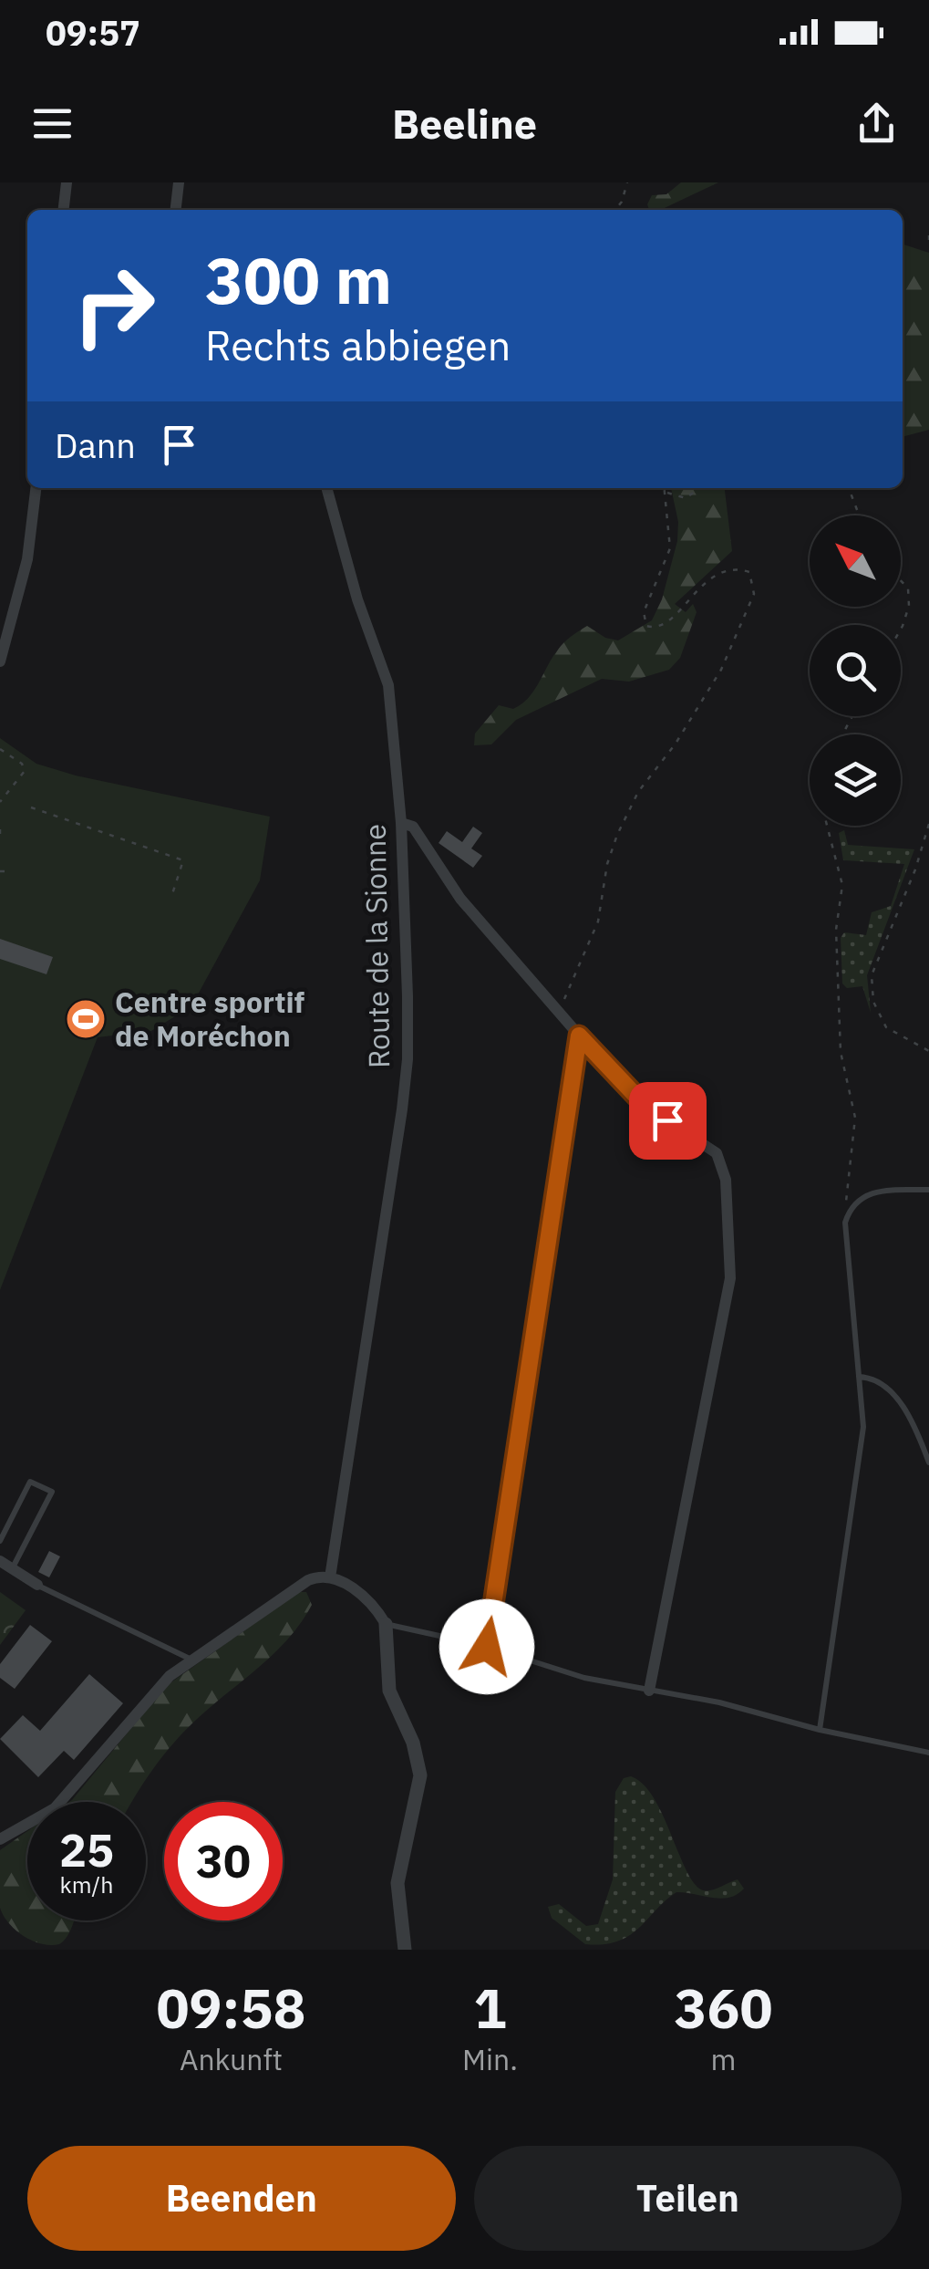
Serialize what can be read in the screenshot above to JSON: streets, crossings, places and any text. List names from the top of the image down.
{
  "streets": {
    "street": ["Route de la Sionne"]
  },
  "places": {
    "sports": ["Centre sportif de Moréchon"]
  },
  "north": "top left",
  "page": {
    "status": "09:57",
    "header": "Beeline",
    "turn": ["300 m", "Rechts abbiegen"],
    "then": "Dann",
    "speed": "25 km/h",
    "limit": "30",
    "eta": [
      "09:58",
      "Ankunft",
      "1",
      "Min.",
      "360",
      "m"
    ],
    "buttons": ["Beenden", "Teilen"]
  }
}
